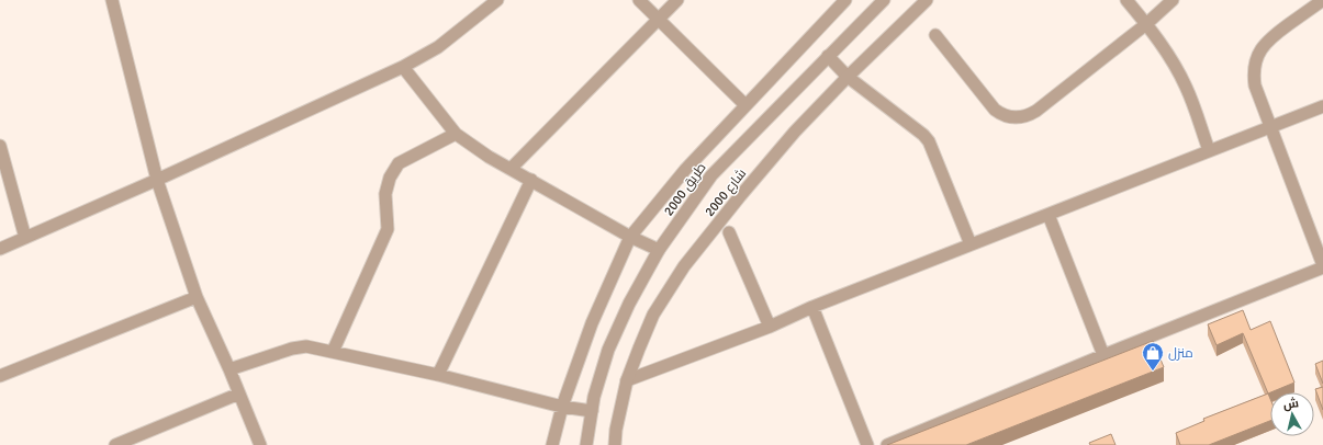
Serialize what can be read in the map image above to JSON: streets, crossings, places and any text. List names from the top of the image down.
{
  "streets": {
    "street": ["طريق 2000", "شارع 2000"]
  },
  "places": {
    "shop": ["منزل"]
  },
  "north": "top"
}
